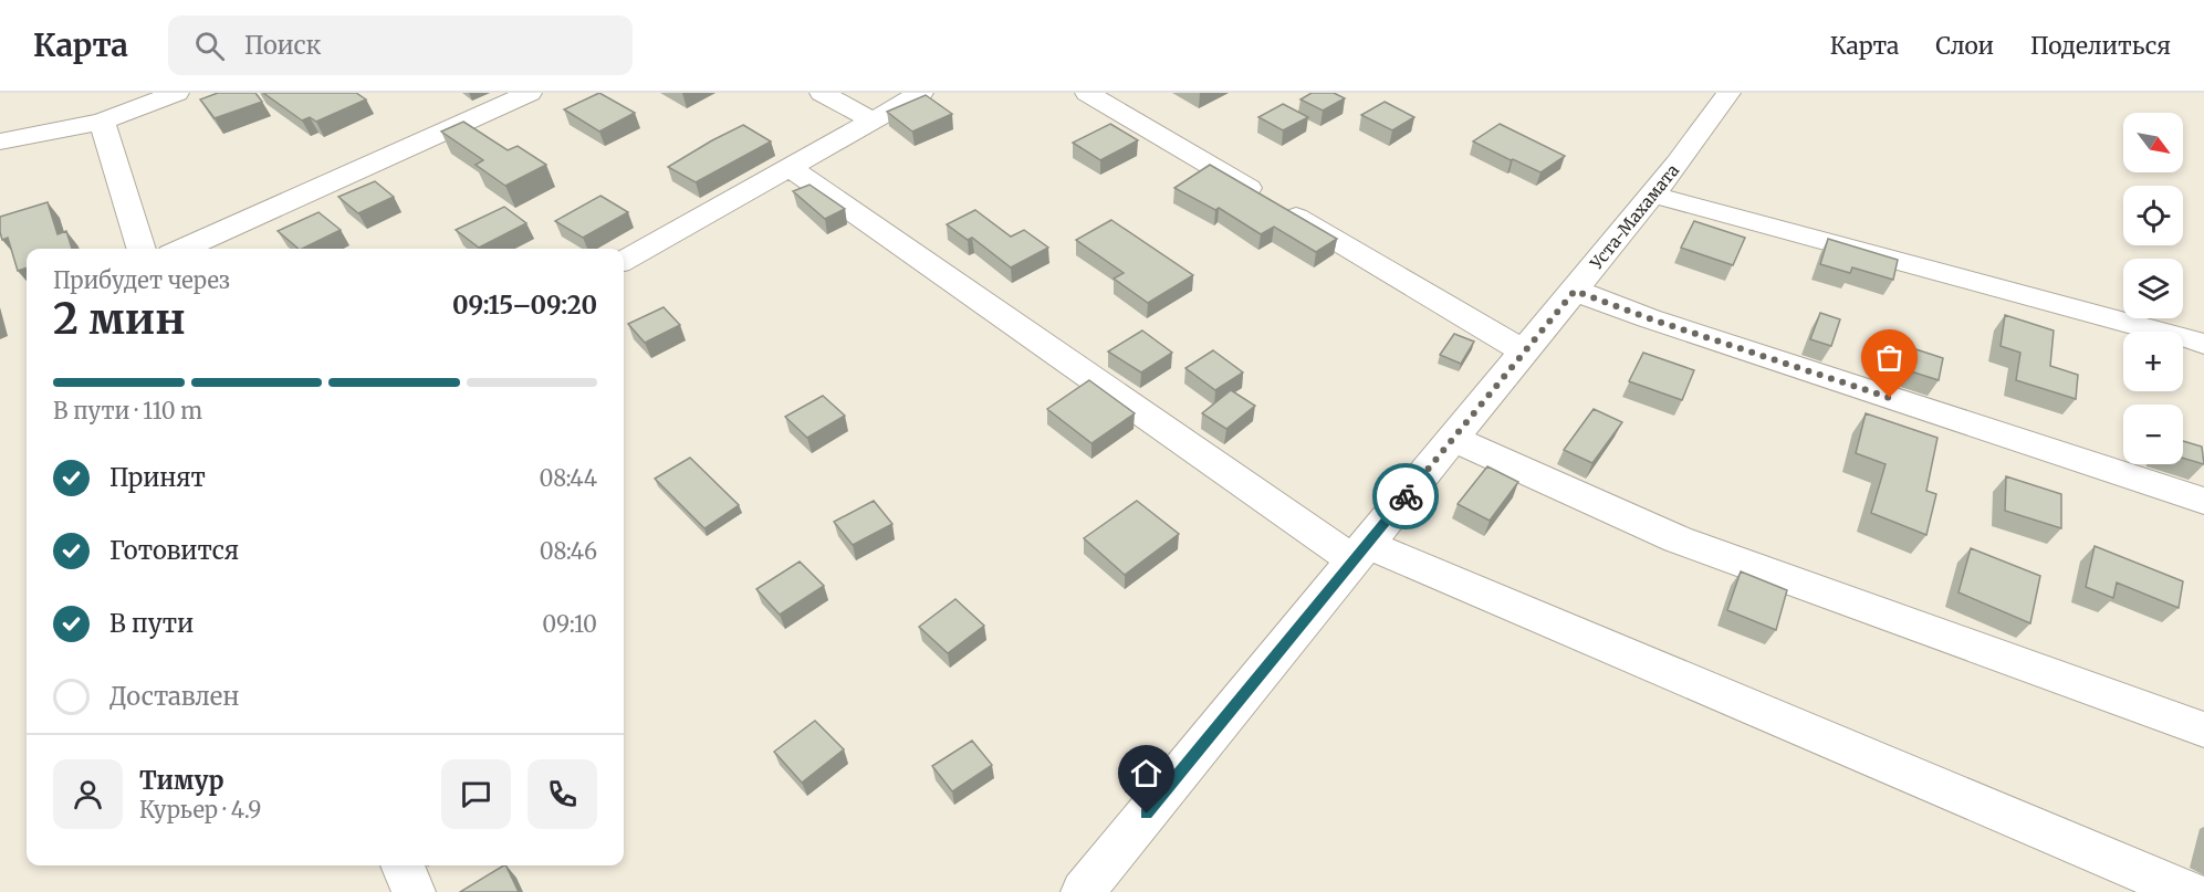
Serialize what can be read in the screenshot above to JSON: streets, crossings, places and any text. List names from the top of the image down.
{
  "streets": {
    "street": ["Уста-Махамата"]
  },
  "north": "bottom right",
  "page": {
    "header": "Карта",
    "search": "Поиск",
    "nav": ["Карта", "Слои", "Поделиться"],
    "map_buttons": ["+", "−"],
    "heading": ["2 мин", "Прибудет через", "09:15–09:20"],
    "panel": ["Тимур", "Курьер · 4.9"],
    "bar": "В пути · 110 m",
    "list": [
      ["Принят", "08:44"],
      ["Готовится", "08:46"],
      ["В пути", "09:10"],
      "Доставлен"
    ]
  }
}
